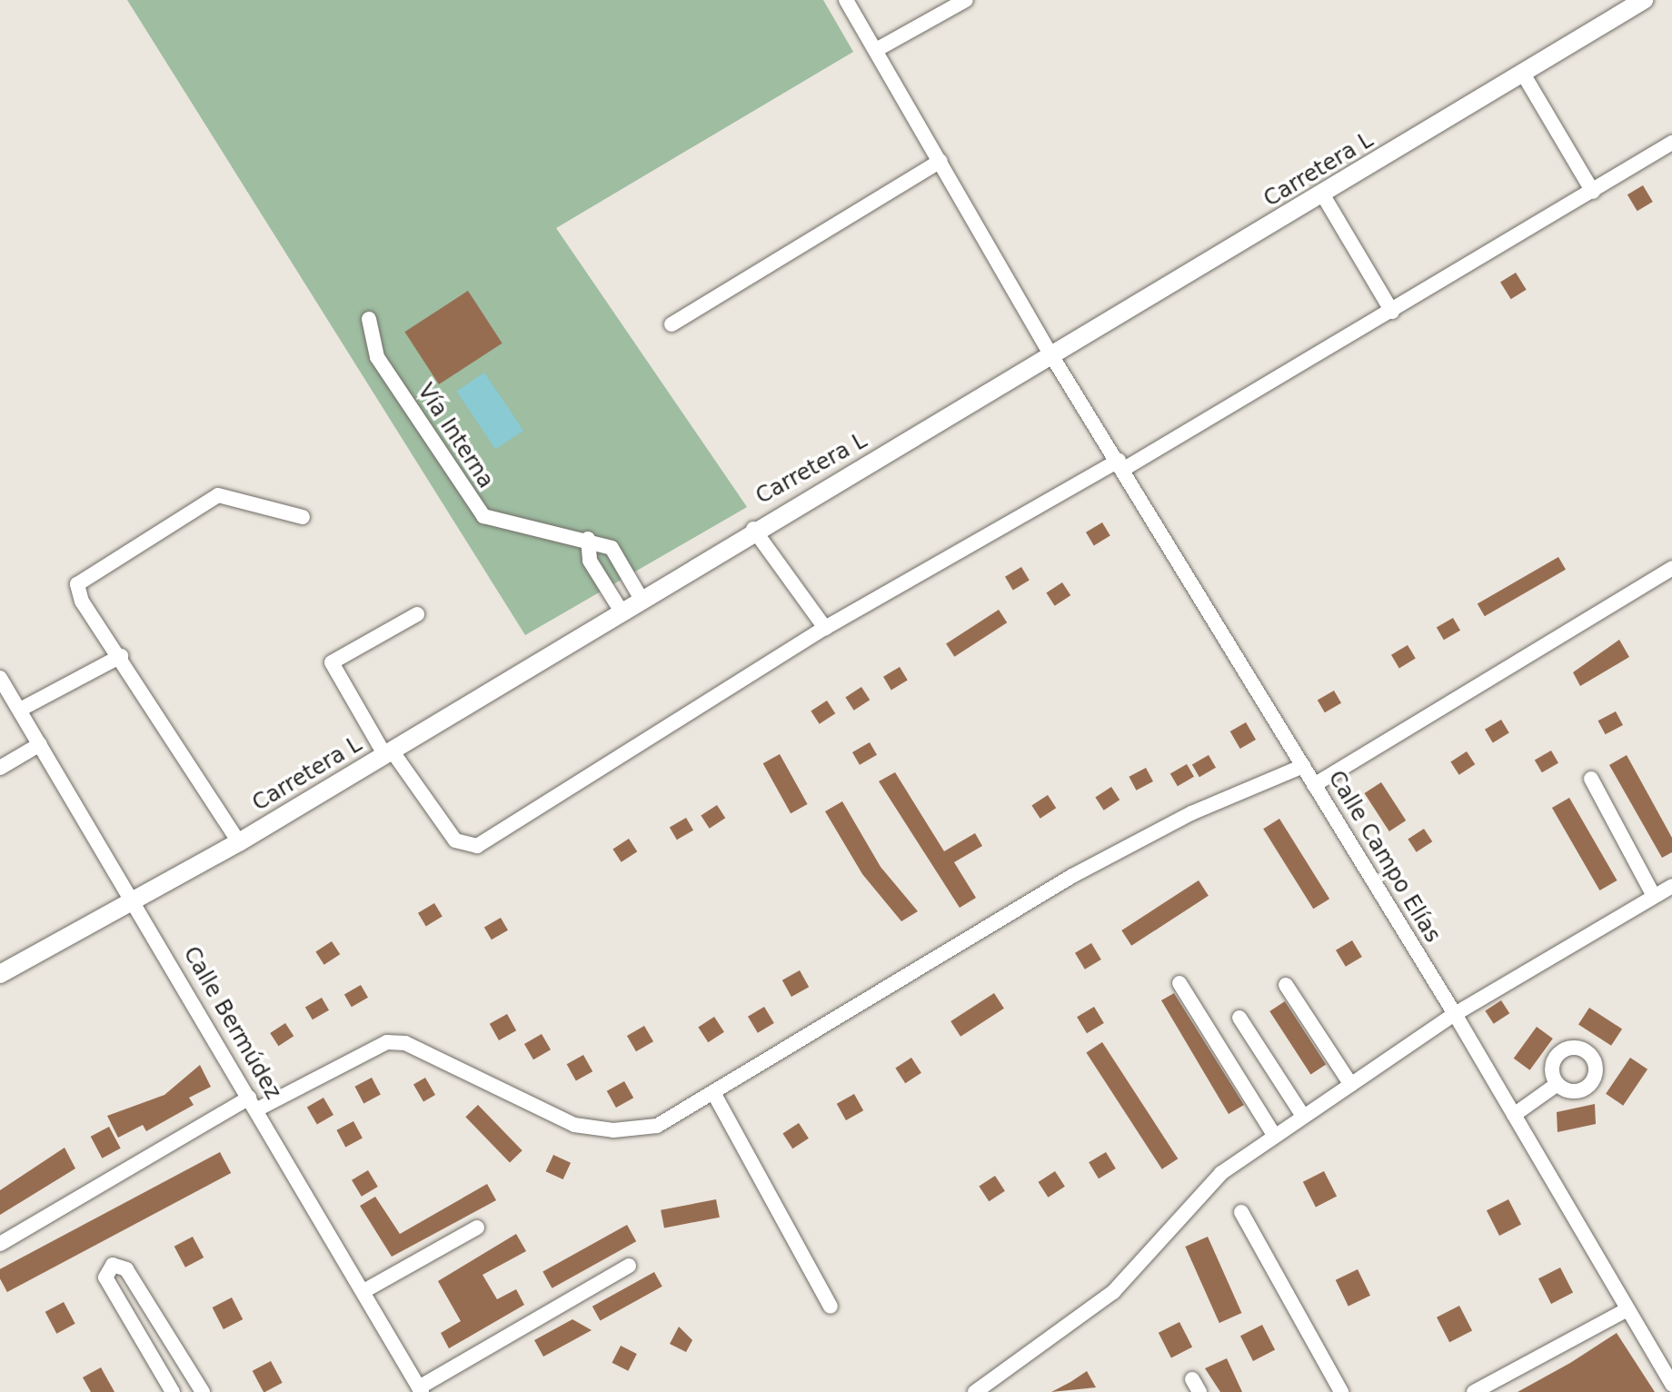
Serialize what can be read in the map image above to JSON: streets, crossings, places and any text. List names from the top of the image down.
{
  "streets": {
    "street": [
      "Carretera L",
      "Vía Interna",
      "Calle Campo Elías",
      "Calle Bermúdez"
    ]
  },
  "crossings": [
    ["Carretera L", "Calle Campo Elías"],
    ["Carretera L", "Calle Bermúdez"]
  ]
}
